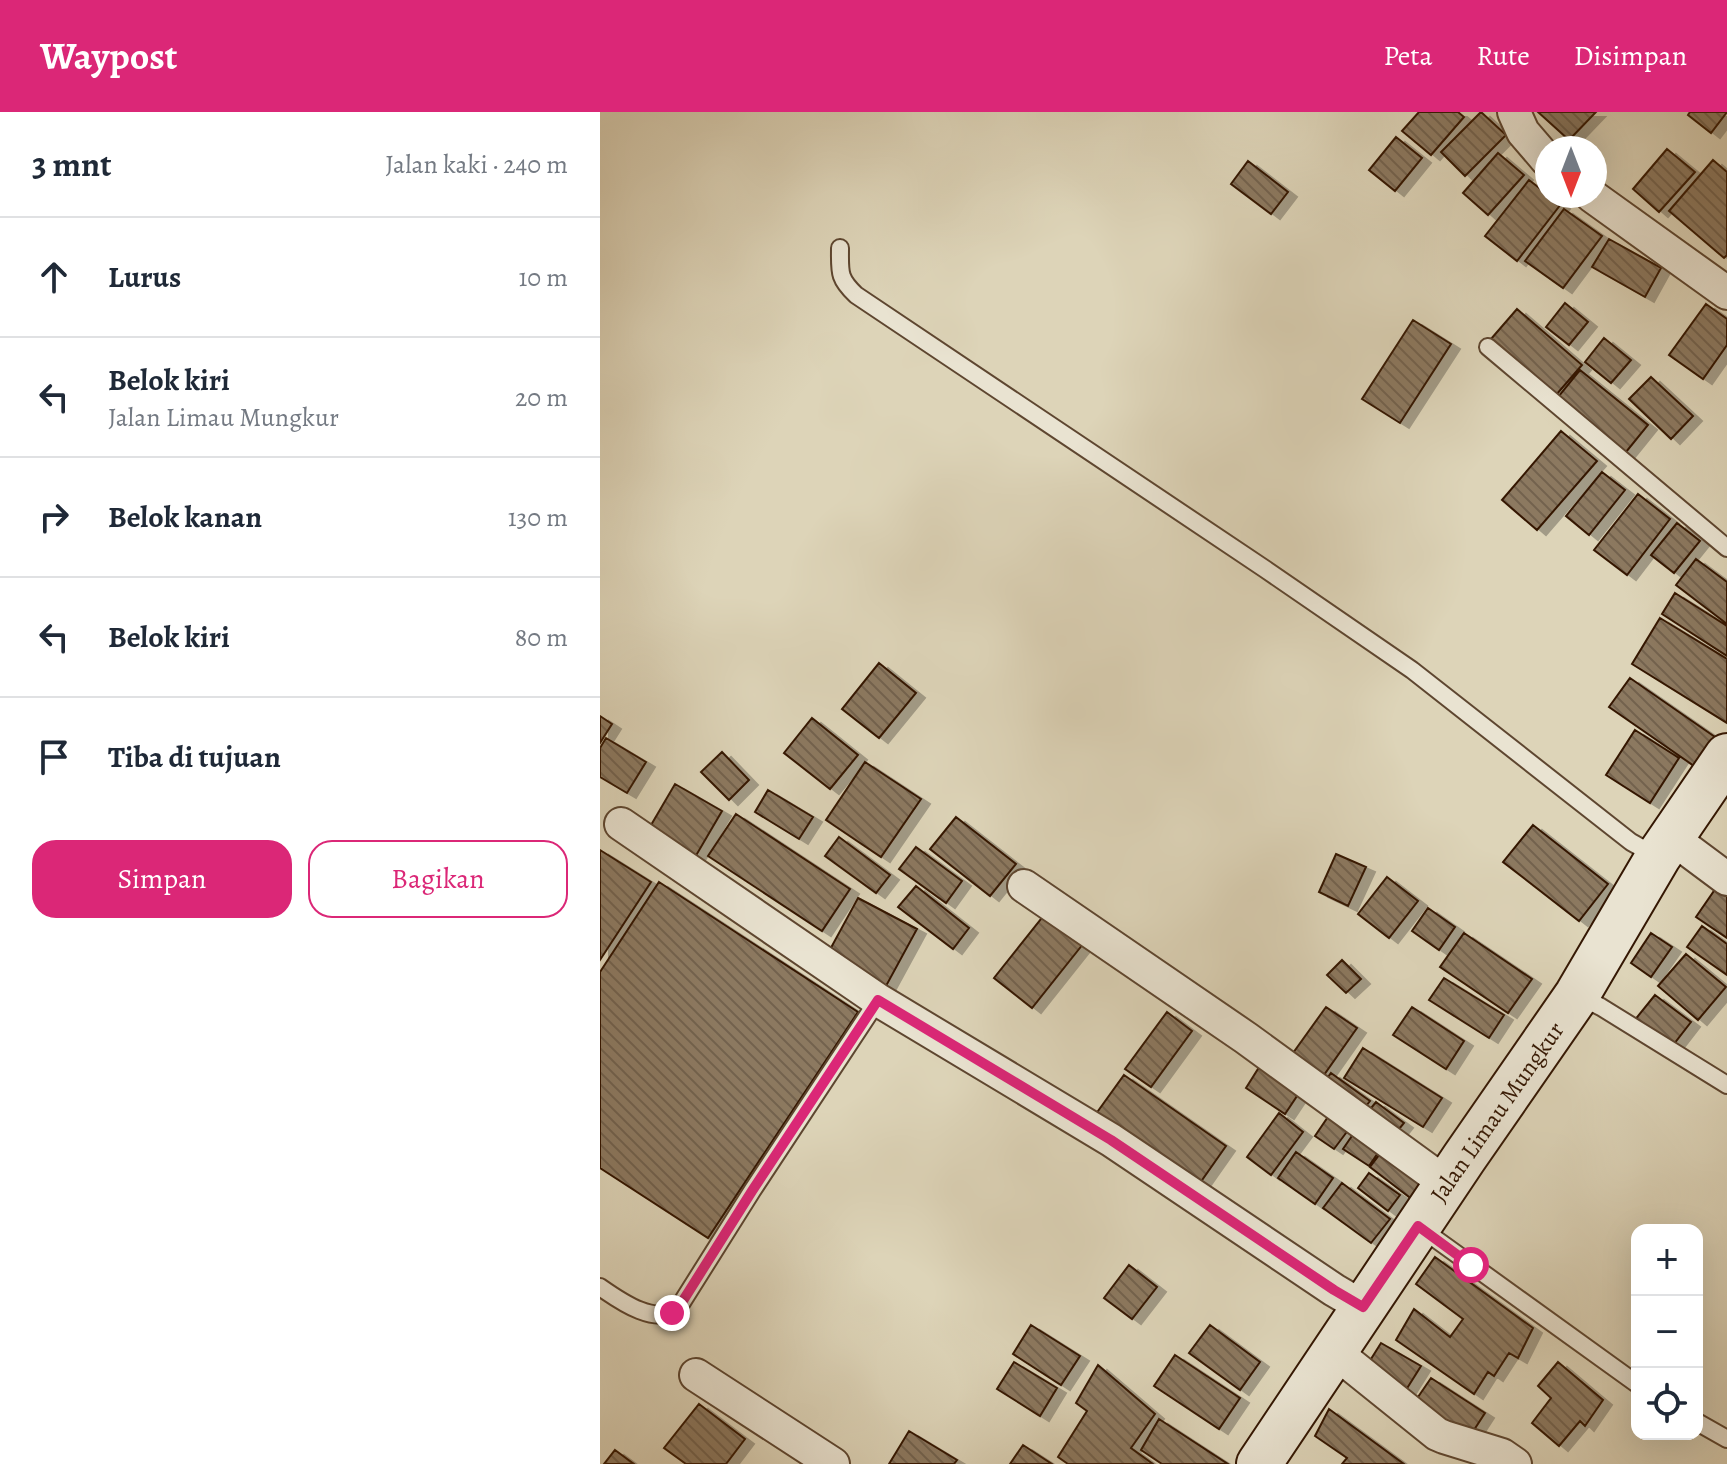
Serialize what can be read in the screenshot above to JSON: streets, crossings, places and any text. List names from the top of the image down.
{
  "streets": {
    "street": ["Jalan Limau Mungkur"]
  },
  "north": "bottom",
  "page": {
    "header": "Waypost",
    "nav": ["Peta", "Rute", "Disimpan"],
    "heading": ["3 mnt", "Jalan kaki · 240 m"],
    "list": [
      ["Lurus", "10 m"],
      ["Belok kiri", "Jalan Limau Mungkur", "20 m"],
      ["Belok kanan", "130 m"],
      ["Belok kiri", "80 m"],
      "Tiba di tujuan"
    ],
    "buttons": ["Simpan", "Bagikan"],
    "map_buttons": ["+", "−"]
  }
}
